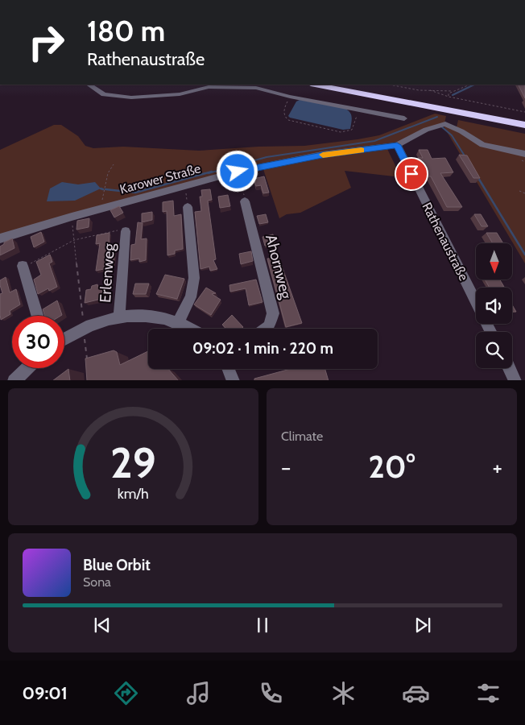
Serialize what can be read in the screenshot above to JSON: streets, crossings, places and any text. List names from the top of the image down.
{
  "streets": {
    "street": [
      "Karower Straße",
      "Rathenaustraße",
      "Ahornweg",
      "Erlenweg"
    ]
  },
  "crossings": [
    ["Karower Straße", "Rathenaustraße"]
  ],
  "north": "bottom",
  "page": {
    "turn": ["180 m", "Rathenaustraße"],
    "limit": "30",
    "trip": "09:02 · 1 min · 220 m",
    "tile": "Climate",
    "heat": ["−", "20°", "+"],
    "song": ["Blue Orbit", "Sona"],
    "tabs": "09:01",
    "gauge": ["29", "km/h"]
  }
}
